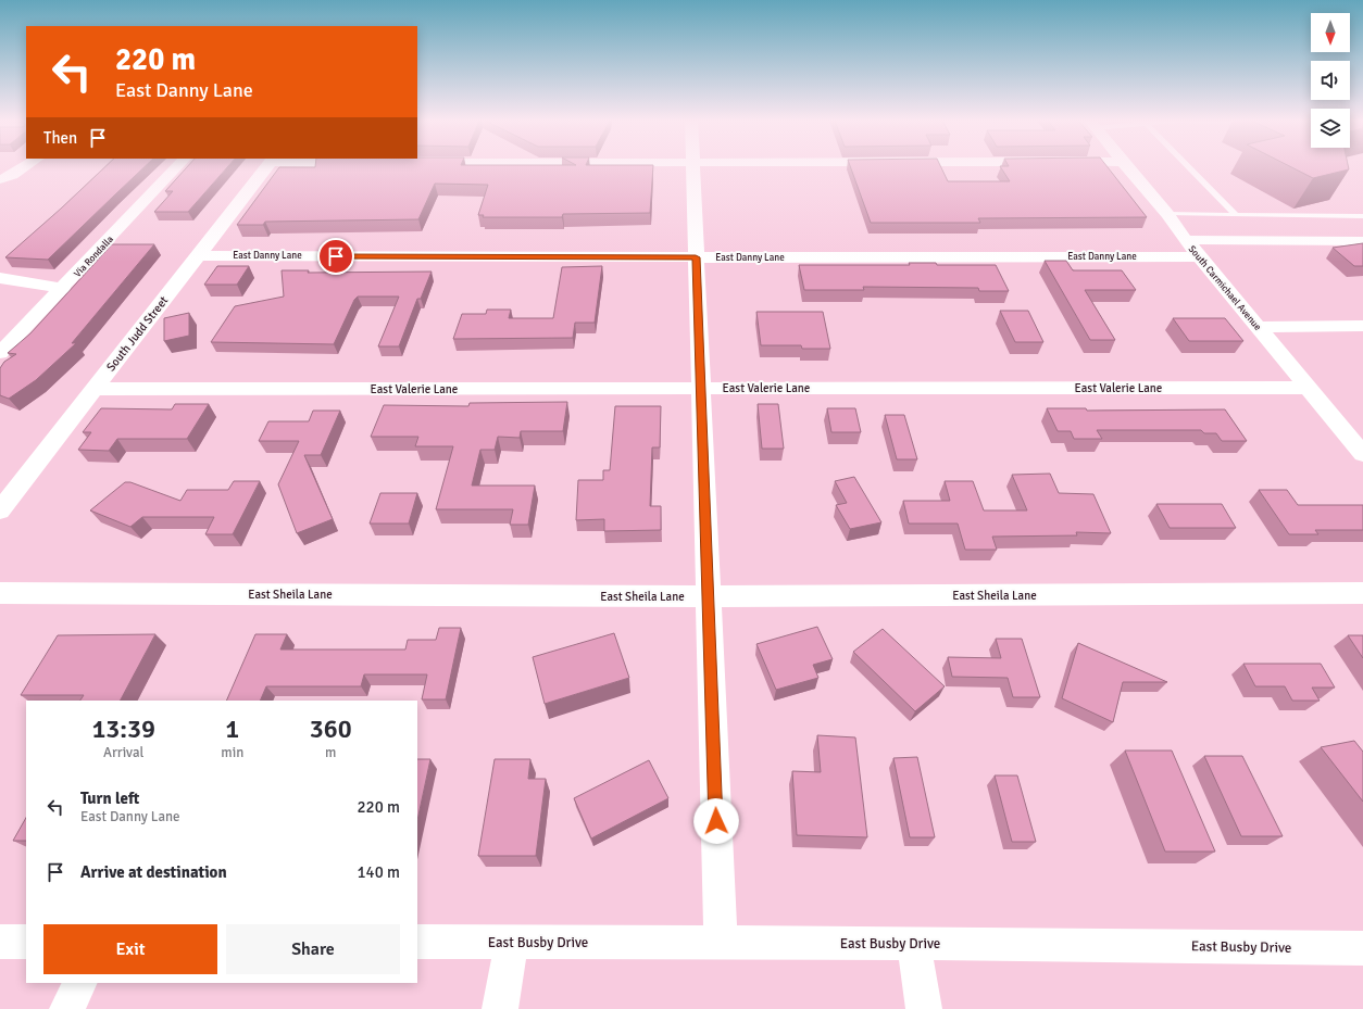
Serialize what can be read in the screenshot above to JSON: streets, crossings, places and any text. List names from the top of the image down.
{
  "streets": {
    "street": [
      "East Danny Lane",
      "Via Rondalla",
      "South Carmichael Avenue",
      "South Judd Street",
      "East Valerie Lane",
      "East Sheila Lane",
      "East Busby Drive"
    ]
  },
  "crossings": [
    ["East Danny Lane", "South Carmichael Avenue"],
    ["East Danny Lane", "South Judd Street"],
    ["South Carmichael Avenue", "East Valerie Lane"],
    ["South Judd Street", "East Valerie Lane"]
  ],
  "north": "bottom",
  "page": {
    "turn": ["220 m", "East Danny Lane"],
    "then": "Then",
    "eta": [
      "13:39",
      "Arrival",
      "1",
      "min",
      "360",
      "m"
    ],
    "list": [
      {
        "name": "Turn left",
        "note": "East Danny Lane",
        "value": "220 m"
      },
      {
        "name": "Arrive at destination",
        "value": "140 m"
      }
    ],
    "buttons": ["Exit", "Share"]
  }
}
